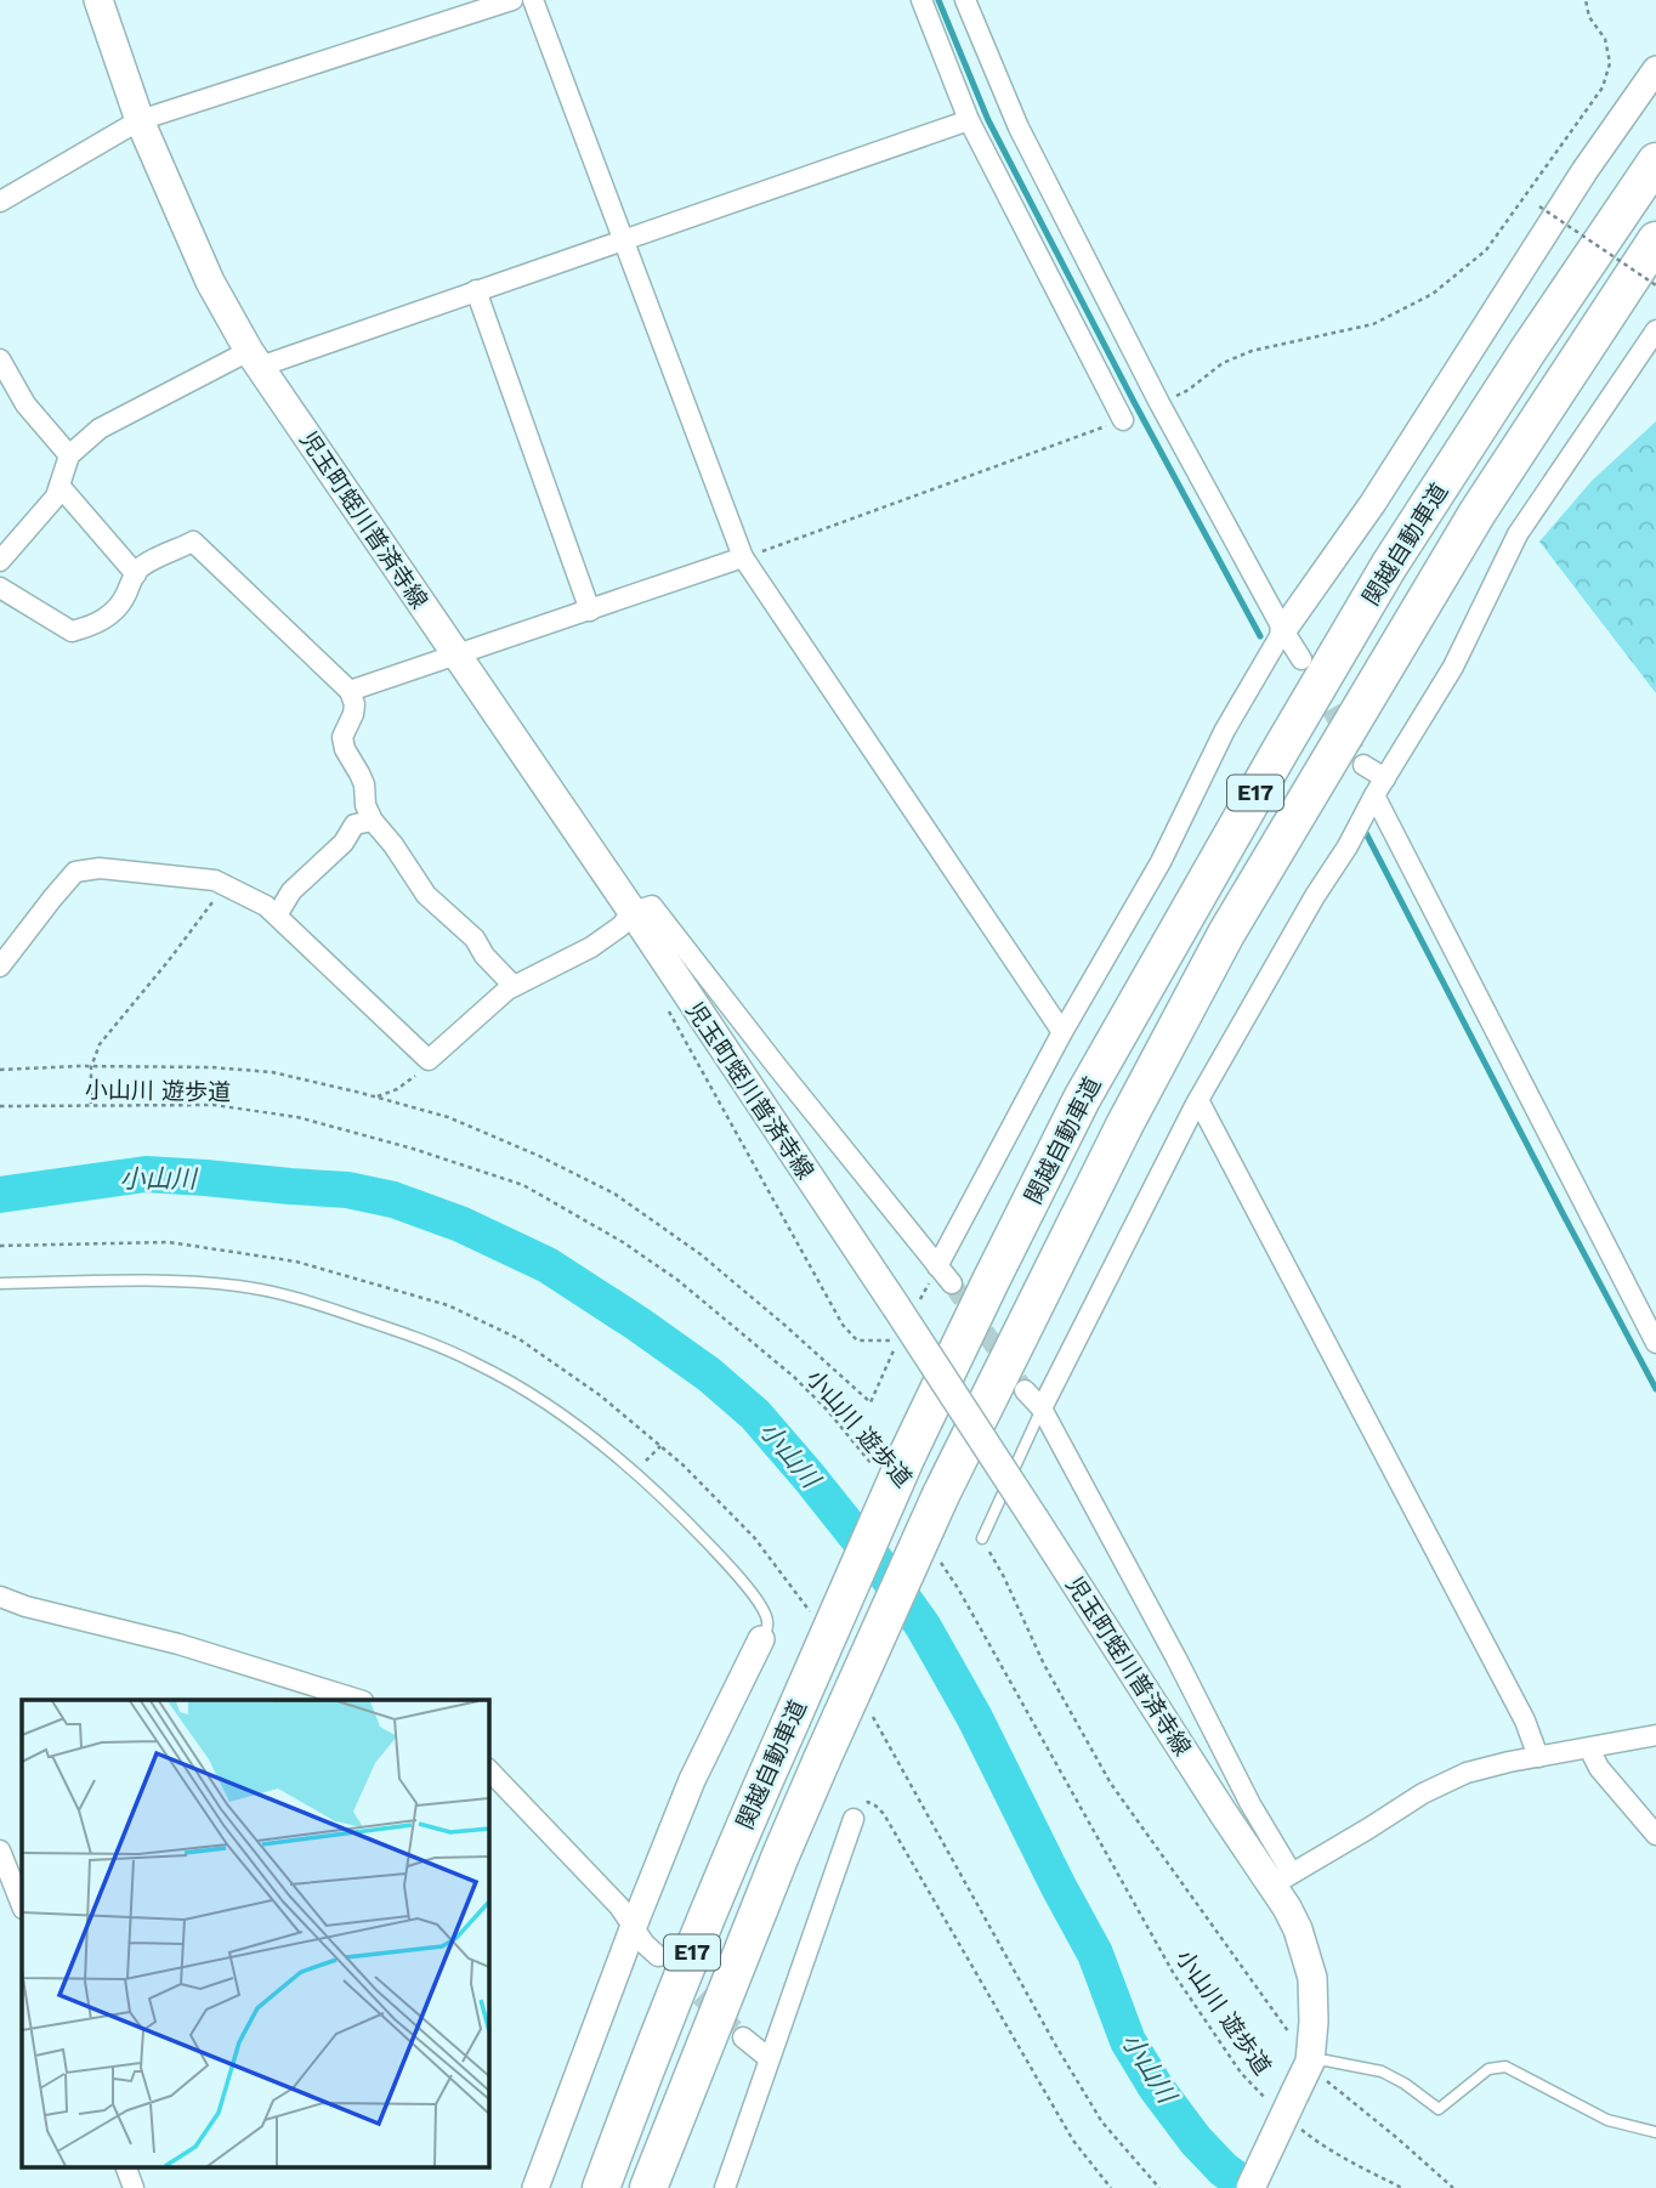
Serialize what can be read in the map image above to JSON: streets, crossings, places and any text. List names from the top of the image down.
{
  "streets": {
    "highway": ["関越自動車道", "E17"],
    "main road": ["児玉町蛭川普済寺線"],
    "path": ["小山川 遊歩道"]
  },
  "crossings": [
    ["児玉町蛭川普済寺線", "小山川 遊歩道"],
    ["関越自動車道", "小山川 遊歩道"]
  ],
  "water": ["小山川"]
}
